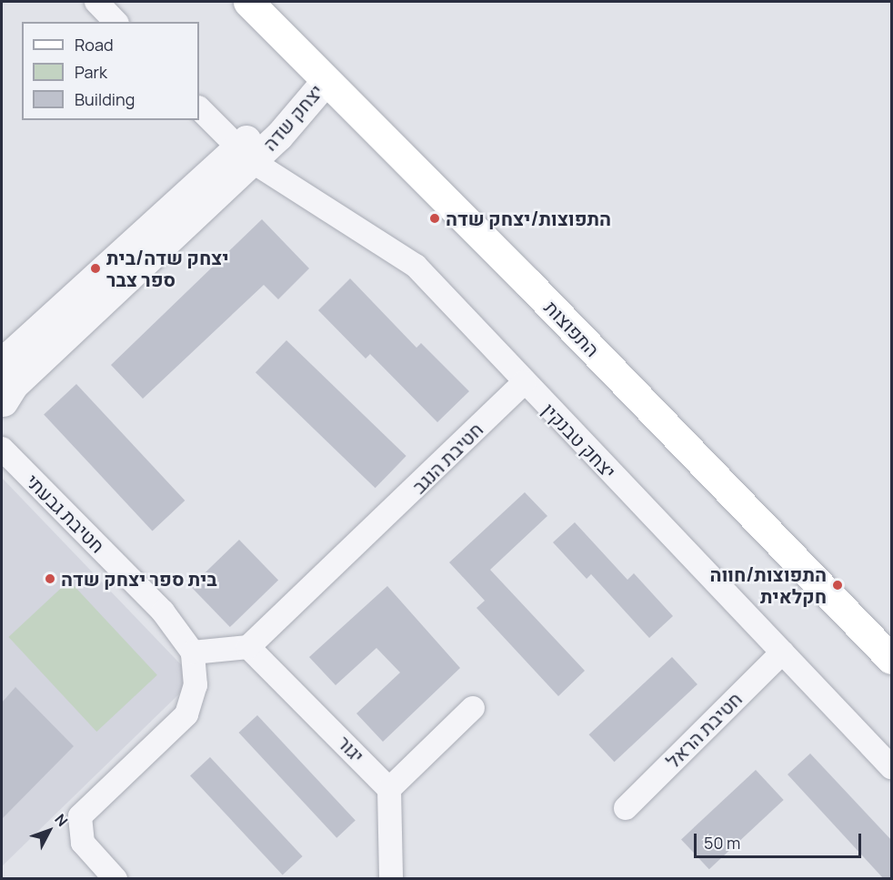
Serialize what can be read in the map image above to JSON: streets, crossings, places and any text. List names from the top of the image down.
{
  "streets": {
    "main road": ["התפוצות"],
    "street": [
      "יצחק שדה",
      "יצחק טבנקין",
      "חטיבת הנגב",
      "חטיבת גבעתי",
      "חטיבת הראל",
      "יגור"
    ]
  },
  "crossings": [
    ["יצחק שדה", "התפוצות"],
    ["יצחק שדה", "יצחק טבנקין"],
    ["יצחק טבנקין", "חטיבת הנגב"],
    ["יצחק טבנקין", "חטיבת הראל"],
    ["חטיבת הנגב", "יגור"]
  ],
  "places": [
    "התפוצות/יצחק שדה",
    "יצחק שדה/בית ספר צבר",
    "בית ספר יצחק שדה",
    "התפוצות/חווה חקלאית"
  ],
  "legend": ["Road", "Park", "Building"],
  "scale_bar": "50 m",
  "north": "top right"
}
